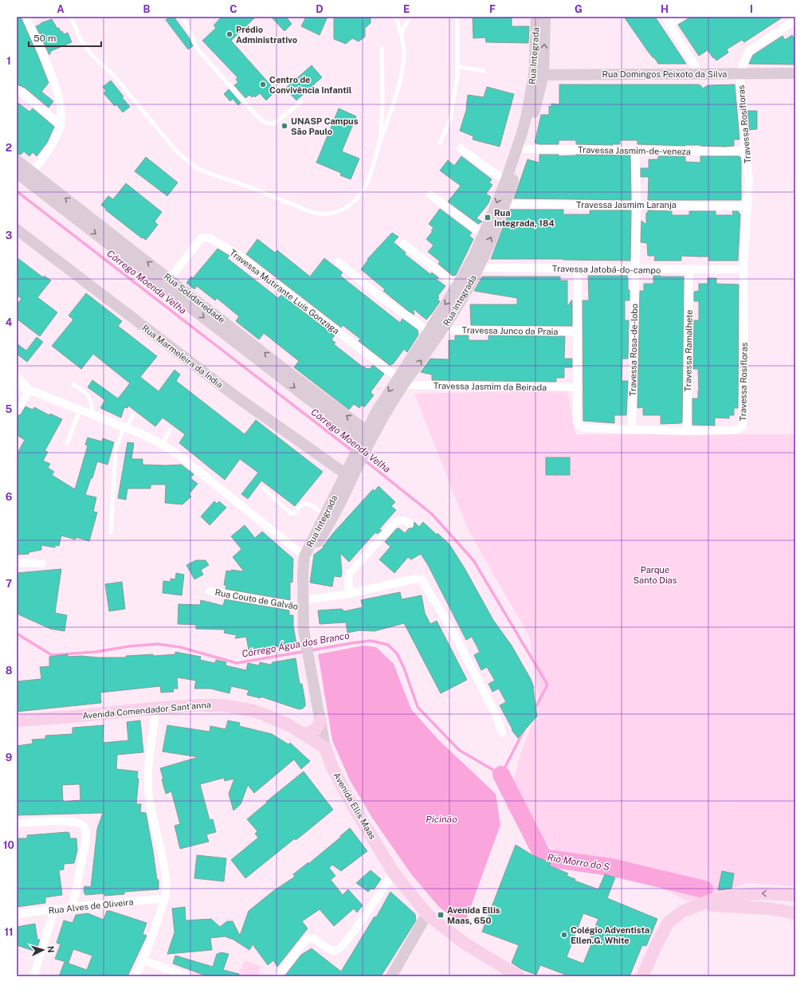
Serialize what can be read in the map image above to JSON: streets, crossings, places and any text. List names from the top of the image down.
{
  "streets": {
    "main road": [
      "Rua Integrada",
      "Rua Domingos Peixoto da Silva",
      "Rua Solidariedade",
      "Rua Marmeleira da Índia",
      "Avenida Comendador Sant'anna",
      "Avenida Ellis Maas"
    ],
    "street": [
      "Travessa Rosifloras",
      "Travessa Jasmim-de-veneza",
      "Travessa Jasmim Laranja",
      "Travessa Jatobá-do-campo",
      "Travessa Mutirante Luís Gonzaga",
      "Travessa Junco da Praia",
      "Travessa Rosa-de-lobo",
      "Travessa Ramalhete",
      "Travessa Jasmim da Beirada",
      "Rua Couto de Galvão",
      "Rua Alves de Oliveira"
    ]
  },
  "crossings": [
    ["Rua Integrada", "Rua Domingos Peixoto da Silva"],
    ["Rua Integrada", "Travessa Jasmim-de-veneza"],
    ["Rua Integrada", "Travessa Jasmim Laranja"],
    ["Rua Integrada", "Travessa Jatobá-do-campo"],
    ["Rua Integrada", "Travessa Mutirante Luís Gonzaga"],
    ["Rua Integrada", "Rua Solidariedade"],
    ["Rua Integrada", "Travessa Junco da Praia"],
    ["Rua Integrada", "Rua Marmeleira da Índia"],
    ["Rua Integrada", "Travessa Jasmim da Beirada"],
    ["Rua Integrada", "Avenida Ellis Maas"],
    ["Rua Domingos Peixoto da Silva", "Travessa Rosifloras"],
    ["Travessa Rosifloras", "Travessa Jasmim-de-veneza"],
    ["Travessa Rosifloras", "Travessa Jasmim Laranja"],
    ["Travessa Rosifloras", "Travessa Jatobá-do-campo"],
    ["Travessa Rosifloras", "Travessa Junco da Praia"],
    ["Travessa Rosifloras", "Travessa Rosa-de-lobo"],
    ["Travessa Rosifloras", "Travessa Ramalhete"],
    ["Travessa Rosifloras", "Travessa Jasmim da Beirada"],
    ["Travessa Jasmim-de-veneza", "Travessa Rosa-de-lobo"],
    ["Travessa Jasmim Laranja", "Travessa Rosa-de-lobo"],
    ["Travessa Jatobá-do-campo", "Travessa Rosa-de-lobo"],
    ["Travessa Jatobá-do-campo", "Travessa Ramalhete"],
    ["Travessa Mutirante Luís Gonzaga", "Rua Solidariedade"],
    ["Travessa Mutirante Luís Gonzaga", "Travessa Jasmim da Beirada"],
    ["Rua Couto de Galvão", "Avenida Ellis Maas"],
    ["Avenida Comendador Sant'anna", "Avenida Ellis Maas"]
  ],
  "water": [
    "Córrego Moenda Velha",
    "Córrego Água dos Branco",
    "Picinão",
    "Rio Morro do S"
  ],
  "parks": ["Parque Santo Dias"],
  "places": {
    "other": [
      "Prédio Administrativo",
      "Centro de Convivência Infantil",
      "UNASP Campus São Paulo",
      "Colégio Adventista Ellen.G. White"
    ],
    "transit": ["Rua Integrada, 184", "Avenida Ellis Maas, 650"]
  },
  "scale_bar": "50 m",
  "north": "right",
  "grid": {
    "columns": [
      "A",
      "B",
      "C",
      "D",
      "E",
      "F",
      "G",
      "H",
      "I"
    ],
    "rows": [
      "1",
      "2",
      "3",
      "4",
      "5",
      "6",
      "7",
      "8",
      "9",
      "10",
      "11"
    ]
  }
}
